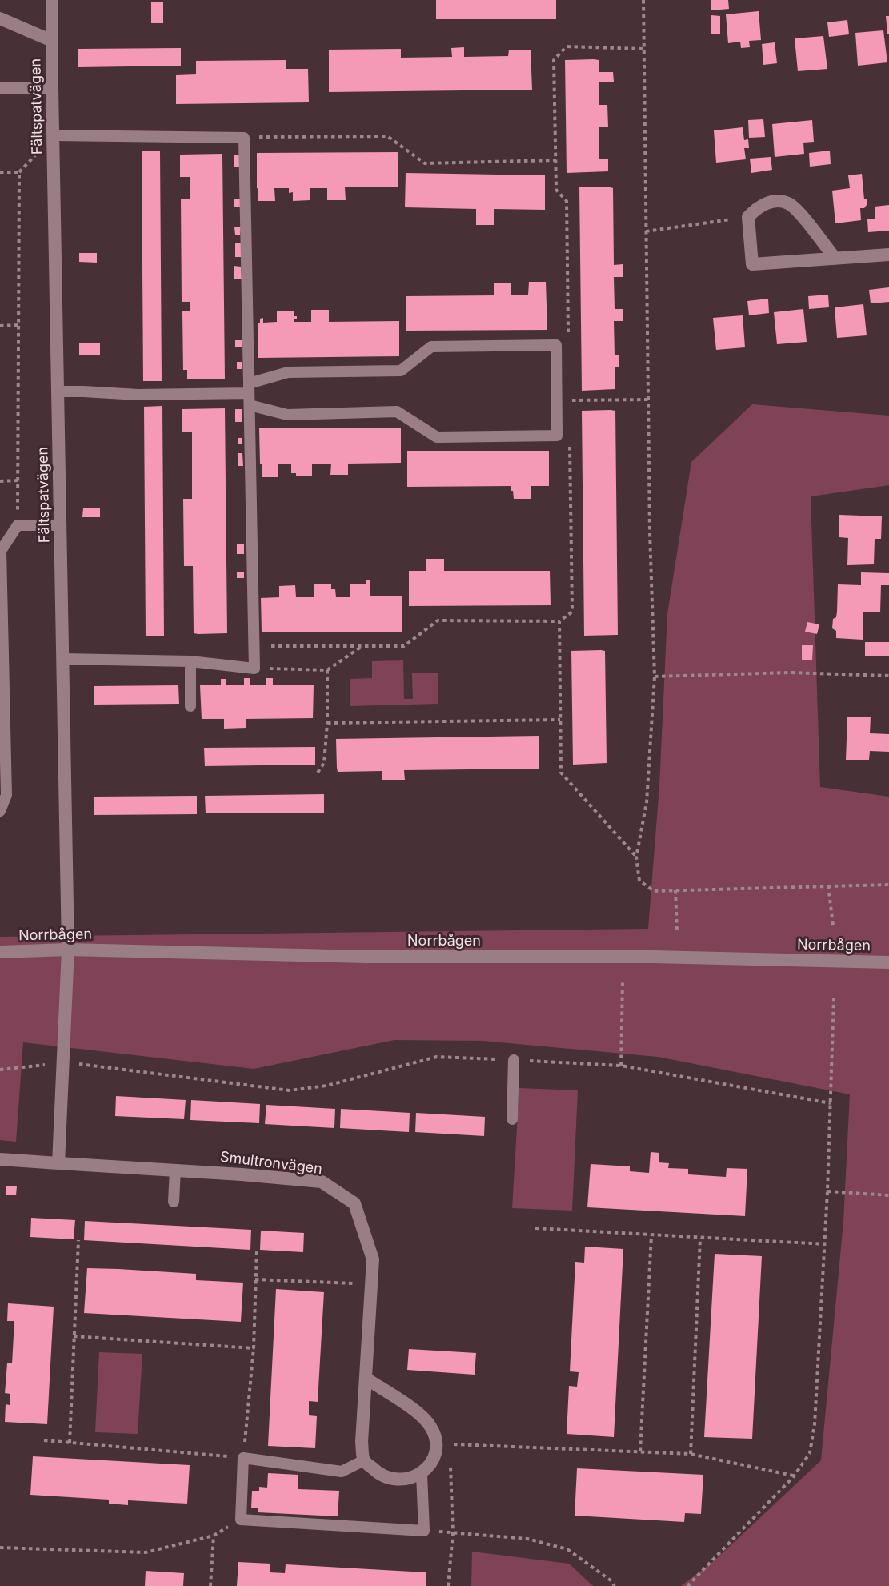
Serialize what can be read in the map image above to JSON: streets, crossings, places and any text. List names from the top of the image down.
{
  "streets": {
    "street": ["Fältspatvägen", "Norrbågen", "Smultronvägen"]
  },
  "crossings": [
    ["Fältspatvägen", "Norrbågen"]
  ]
}
